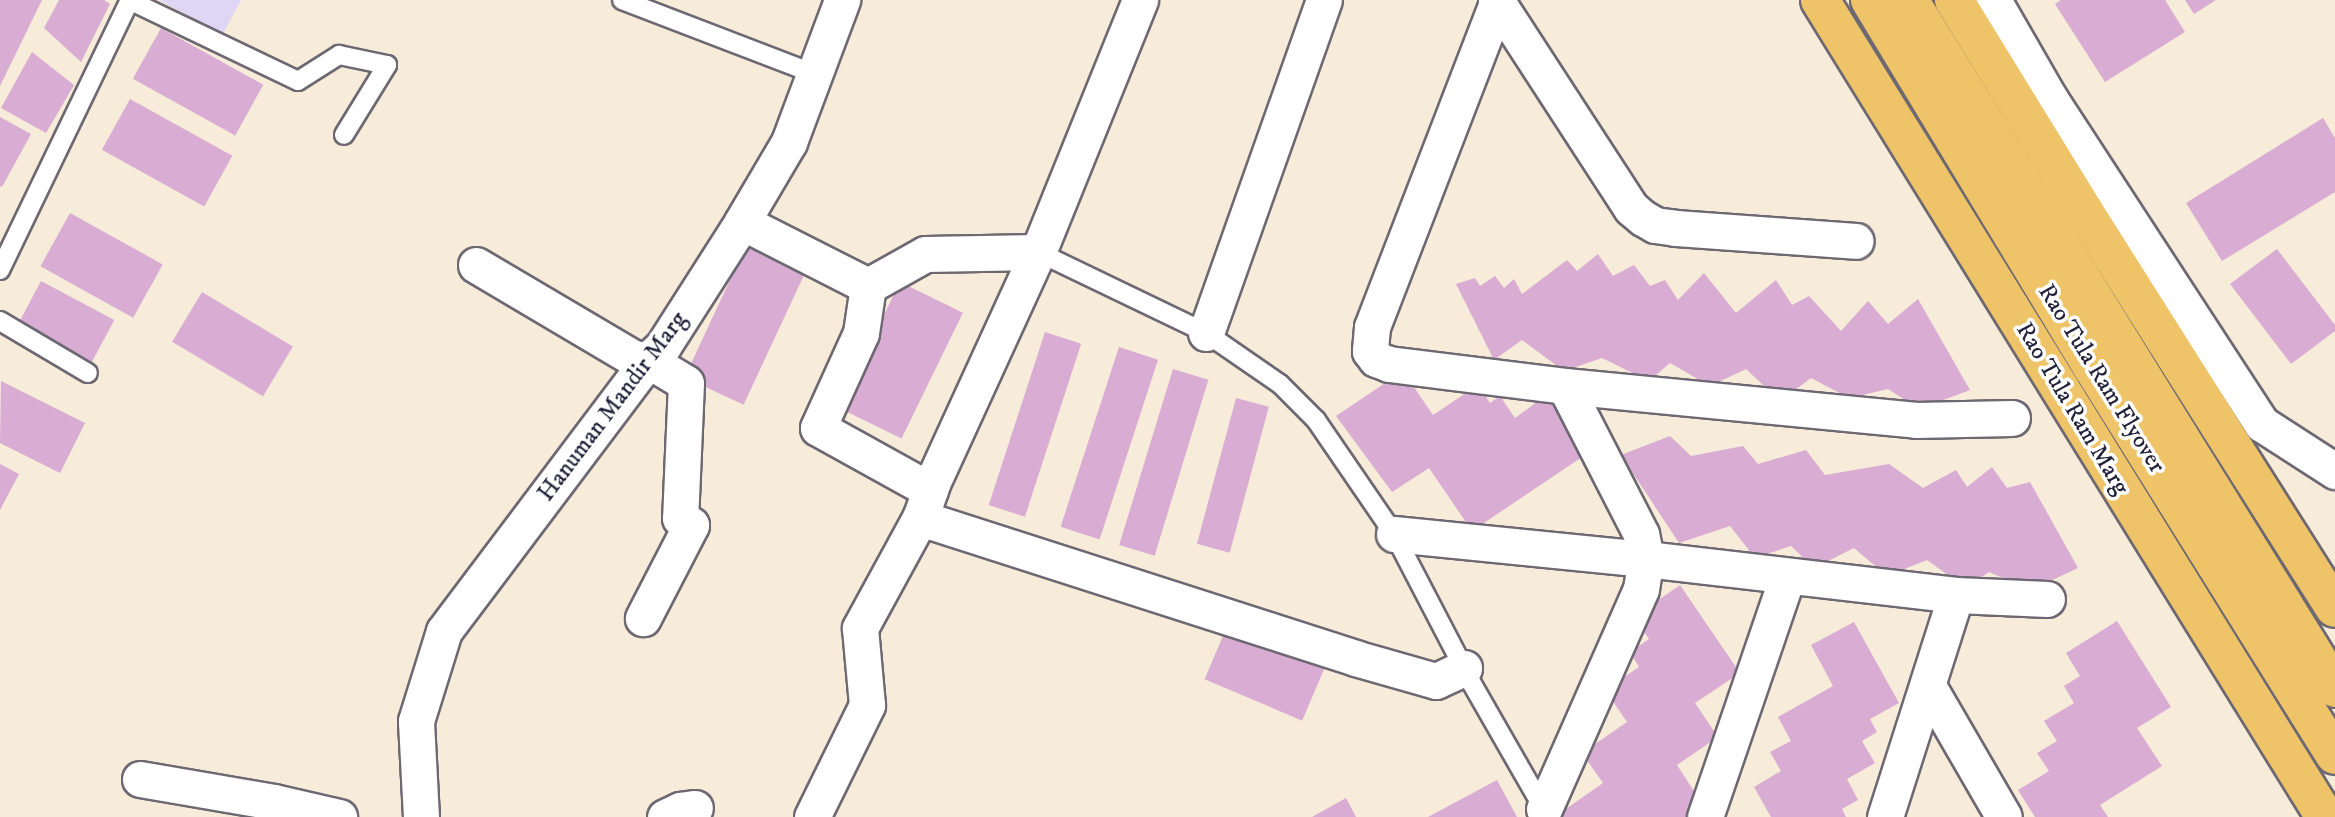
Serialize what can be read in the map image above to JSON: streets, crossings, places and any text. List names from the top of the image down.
{
  "streets": {
    "main road": ["Rao Tula Ram Flyover", "Rao Tula Ram Marg"],
    "street": ["Hanuman Mandir Marg"]
  }
}
